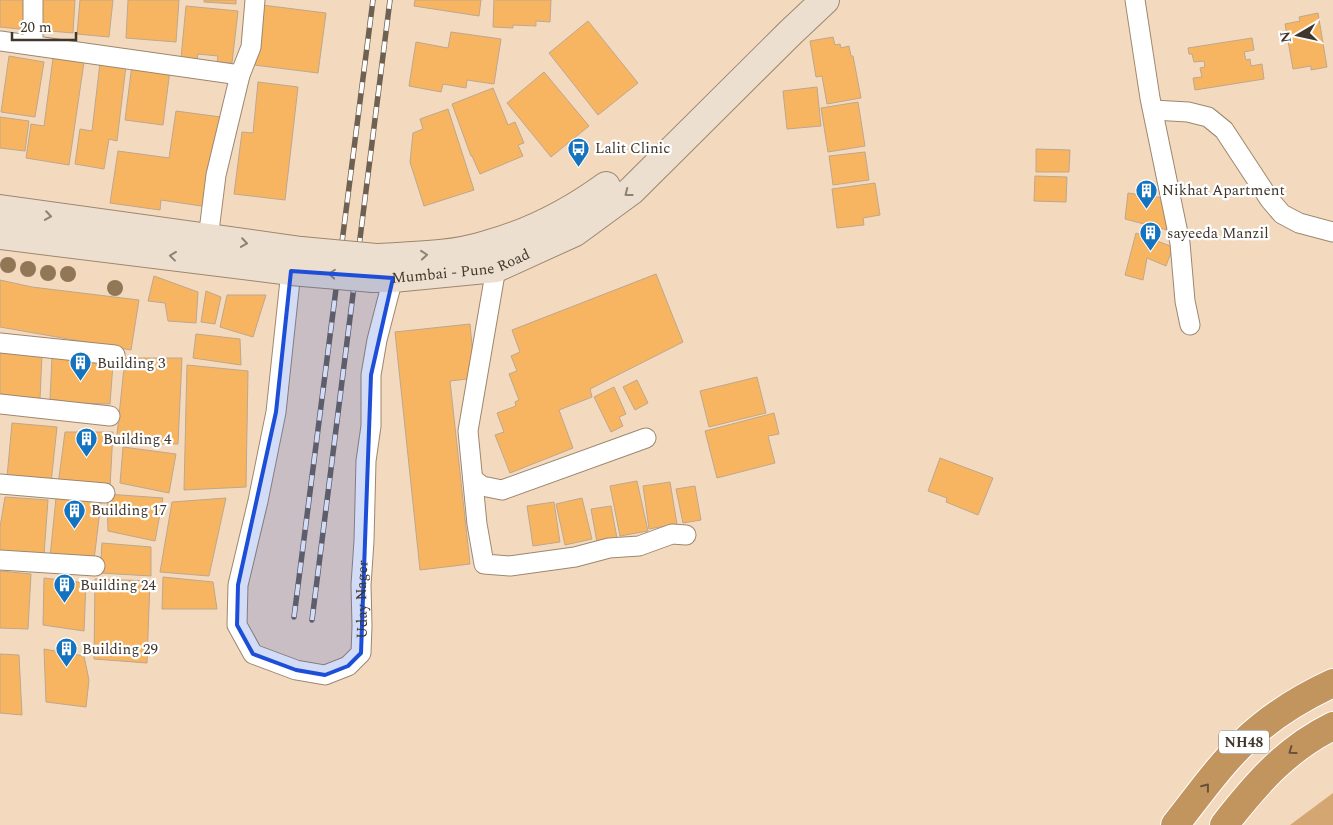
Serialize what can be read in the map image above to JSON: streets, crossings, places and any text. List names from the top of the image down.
{
  "streets": {
    "highway": ["NH48"],
    "main road": ["Mumbai - Pune Road"],
    "street": ["Uday Nager"]
  },
  "crossings": [
    ["Mumbai - Pune Road", "Uday Nager"]
  ],
  "places": {
    "bus stop": ["Lalit Clinic"],
    "building": [
      "Nikhat Apartment",
      "sayeeda Manzil",
      "Building 3",
      "Building 4",
      "Building 17",
      "Building 24",
      "Building 29"
    ]
  },
  "scale_bar": "20 m",
  "north": "left"
}
